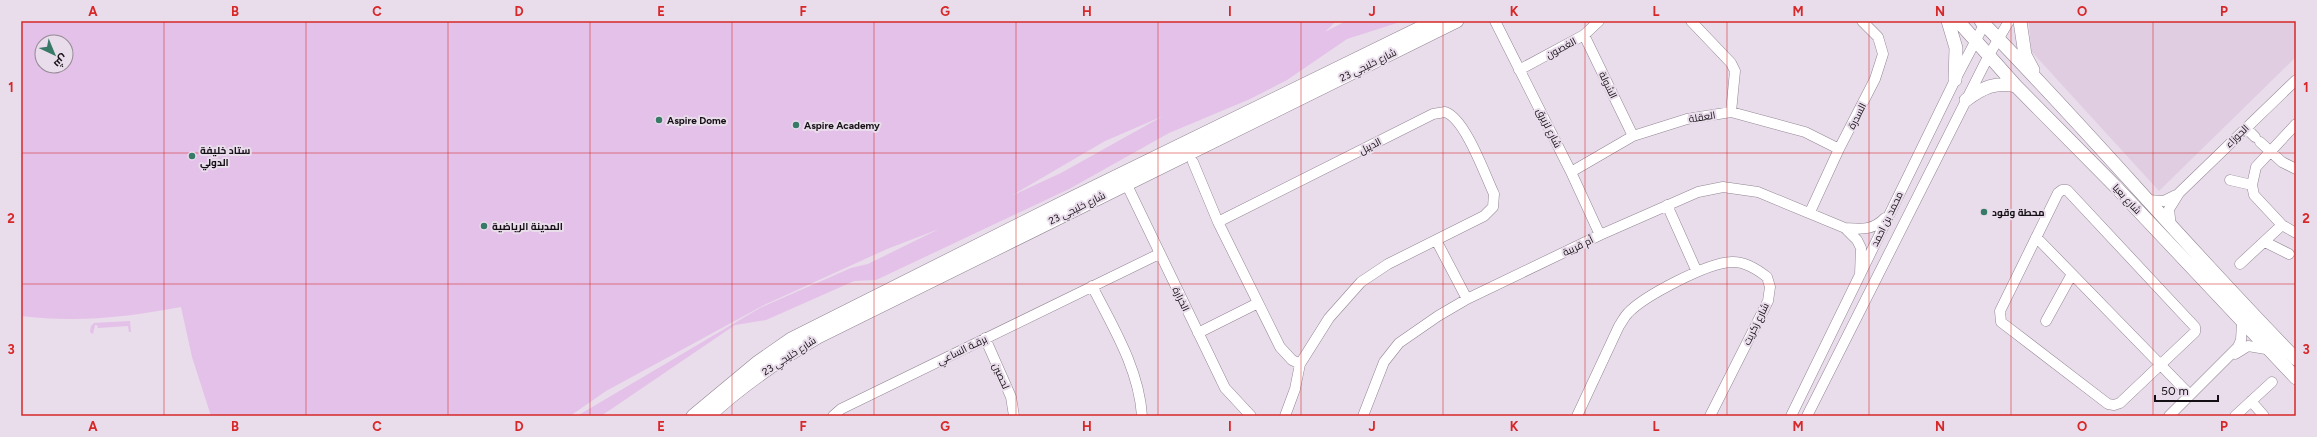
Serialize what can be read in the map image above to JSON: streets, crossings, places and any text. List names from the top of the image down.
{
  "streets": {
    "main road": ["شارع خليجي 23", "شارع بعيا"],
    "street": [
      "الغصون",
      "الشولة",
      "السدرة",
      "العقلة",
      "شارع لزيرق",
      "الجوزاء",
      "الديبل",
      "محمد بن احمد",
      "أم قريبة",
      "الخرارة",
      "شارع زكريت",
      "برقـة الساعي",
      "لحصين"
    ]
  },
  "crossings": [
    ["الغصون", "الشولة"],
    ["الغصون", "شارع لزيرق"],
    ["شارع خليجي 23", "الخرارة"],
    ["الشولة", "العقلة"],
    ["السدرة", "العقلة"],
    ["السدرة", "أم قريبة"],
    ["العقلة", "شارع لزيرق"],
    ["شارع لزيرق", "أم قريبة"],
    ["شارع بعيا", "محمد بن احمد"],
    ["محمد بن احمد", "أم قريبة"],
    ["الخرارة", "برقـة الساعي"],
    ["برقـة الساعي", "لحصين"]
  ],
  "places": [
    "Aspire Dome",
    "Aspire Academy",
    "ستاد خليفة الدولي",
    "محطة وقود",
    "المدينة الرياضية"
  ],
  "scale_bar": "50 m",
  "north": "bottom right",
  "grid": {
    "columns": [
      "A",
      "B",
      "C",
      "D",
      "E",
      "F",
      "G",
      "H",
      "I",
      "J",
      "K",
      "L",
      "M",
      "N",
      "O",
      "P"
    ],
    "rows": ["1", "2", "3"]
  }
}
